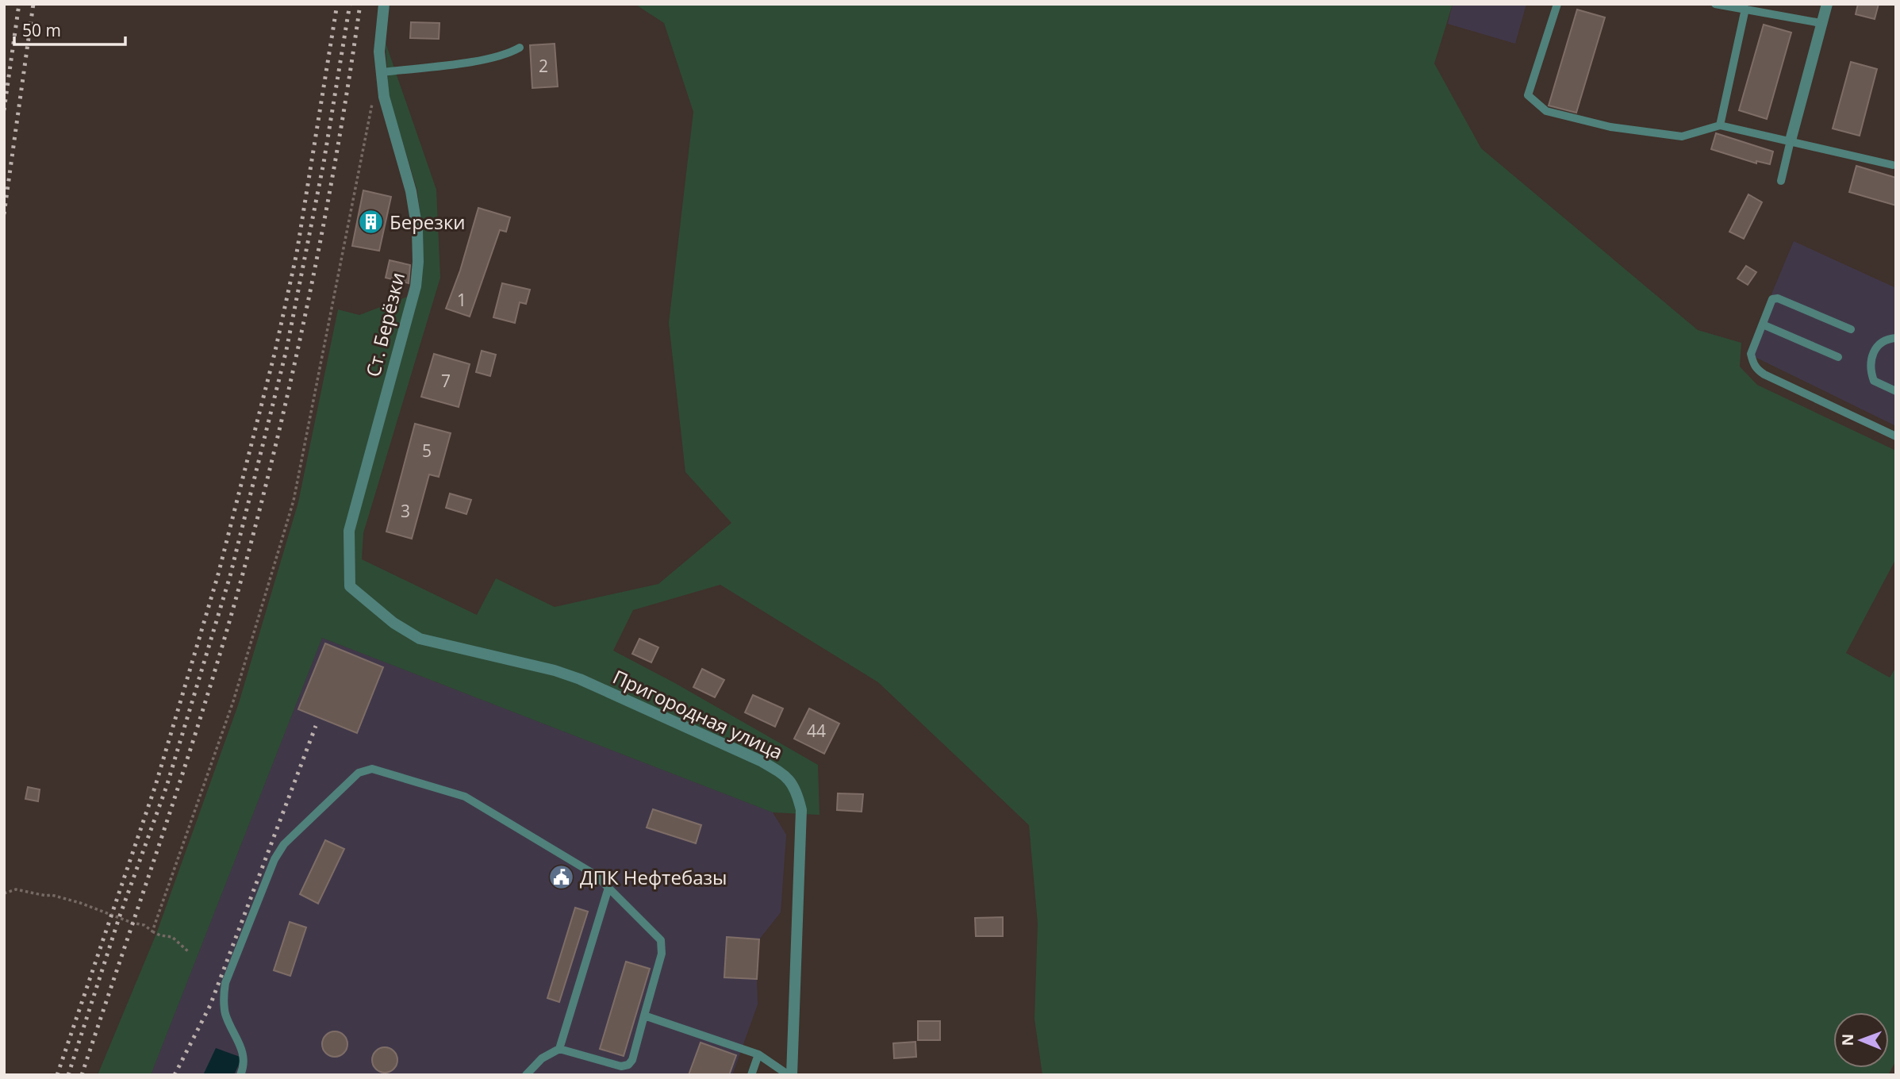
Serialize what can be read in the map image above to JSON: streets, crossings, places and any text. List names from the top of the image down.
{
  "streets": {
    "street": ["Ст. Берёзки", "Пригородная улица"]
  },
  "crossings": [
    ["Ст. Берёзки", "Пригородная улица"]
  ],
  "places": {
    "building": ["Березки"],
    "public building": ["ДПК Нефтебазы"]
  },
  "house_numbers": [
    "2",
    "1",
    "7",
    "5",
    "3",
    "44"
  ],
  "scale_bar": "50 m",
  "north": "left"
}
